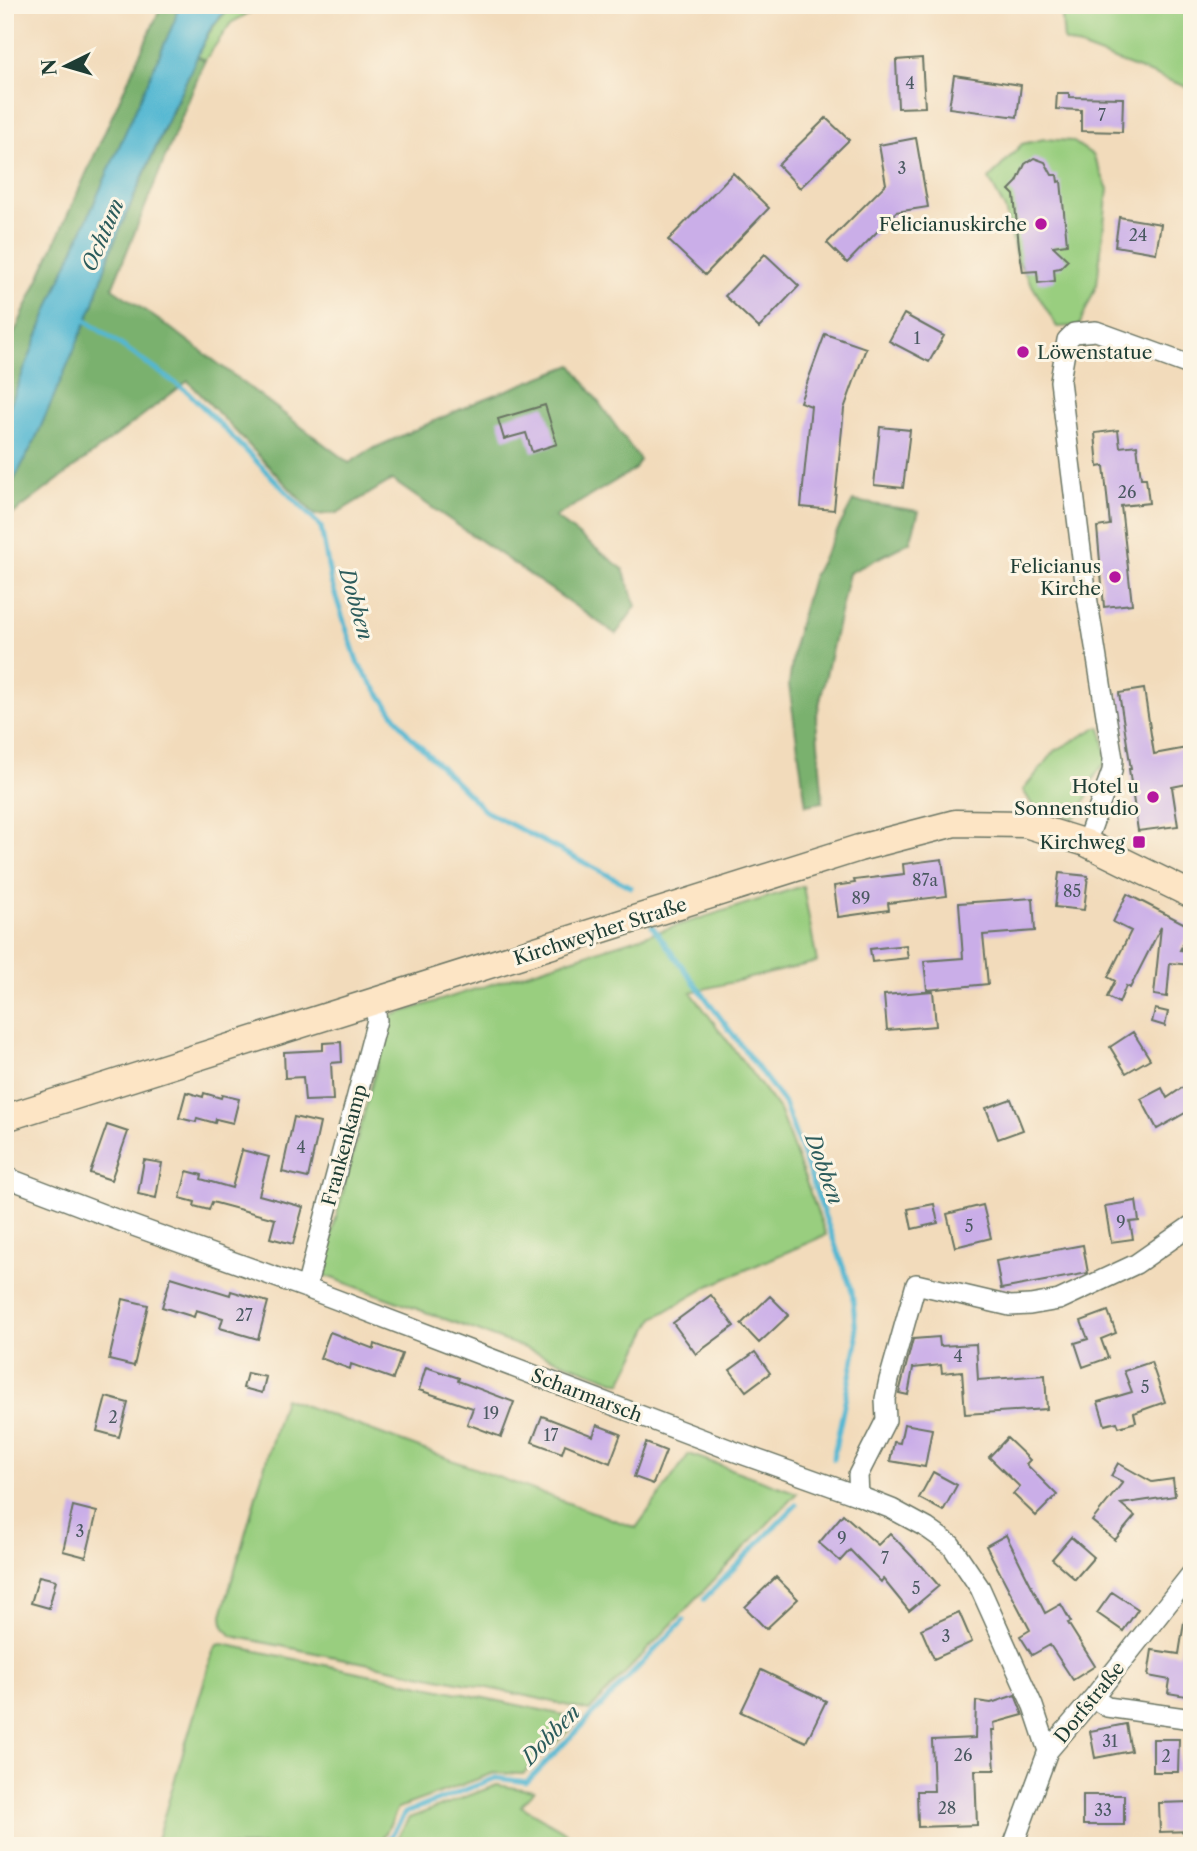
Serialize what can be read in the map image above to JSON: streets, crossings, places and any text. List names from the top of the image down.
{
  "streets": {
    "main road": ["Kirchweyher Straße"],
    "street": ["Frankenkamp", "Scharmarsch", "Dorfstraße"]
  },
  "crossings": [
    ["Kirchweyher Straße", "Frankenkamp"],
    ["Frankenkamp", "Scharmarsch"],
    ["Scharmarsch", "Dorfstraße"]
  ],
  "water": ["Ochtum", "Dobben"],
  "places": {
    "other": [
      "Felicianuskirche",
      "Löwenstatue",
      "Felicianus Kirche",
      "Hotel u Sonnenstudio"
    ],
    "transit": ["Kirchweg"]
  },
  "house_numbers": [
    "4",
    "7",
    "3",
    "24",
    "1",
    "26",
    "87a",
    "85",
    "89",
    "4",
    "9",
    "5",
    "27",
    "4",
    "5",
    "19",
    "2",
    "17",
    "3",
    "9",
    "7",
    "5",
    "3",
    "31",
    "26",
    "2",
    "28",
    "33"
  ],
  "north": "left"
}
